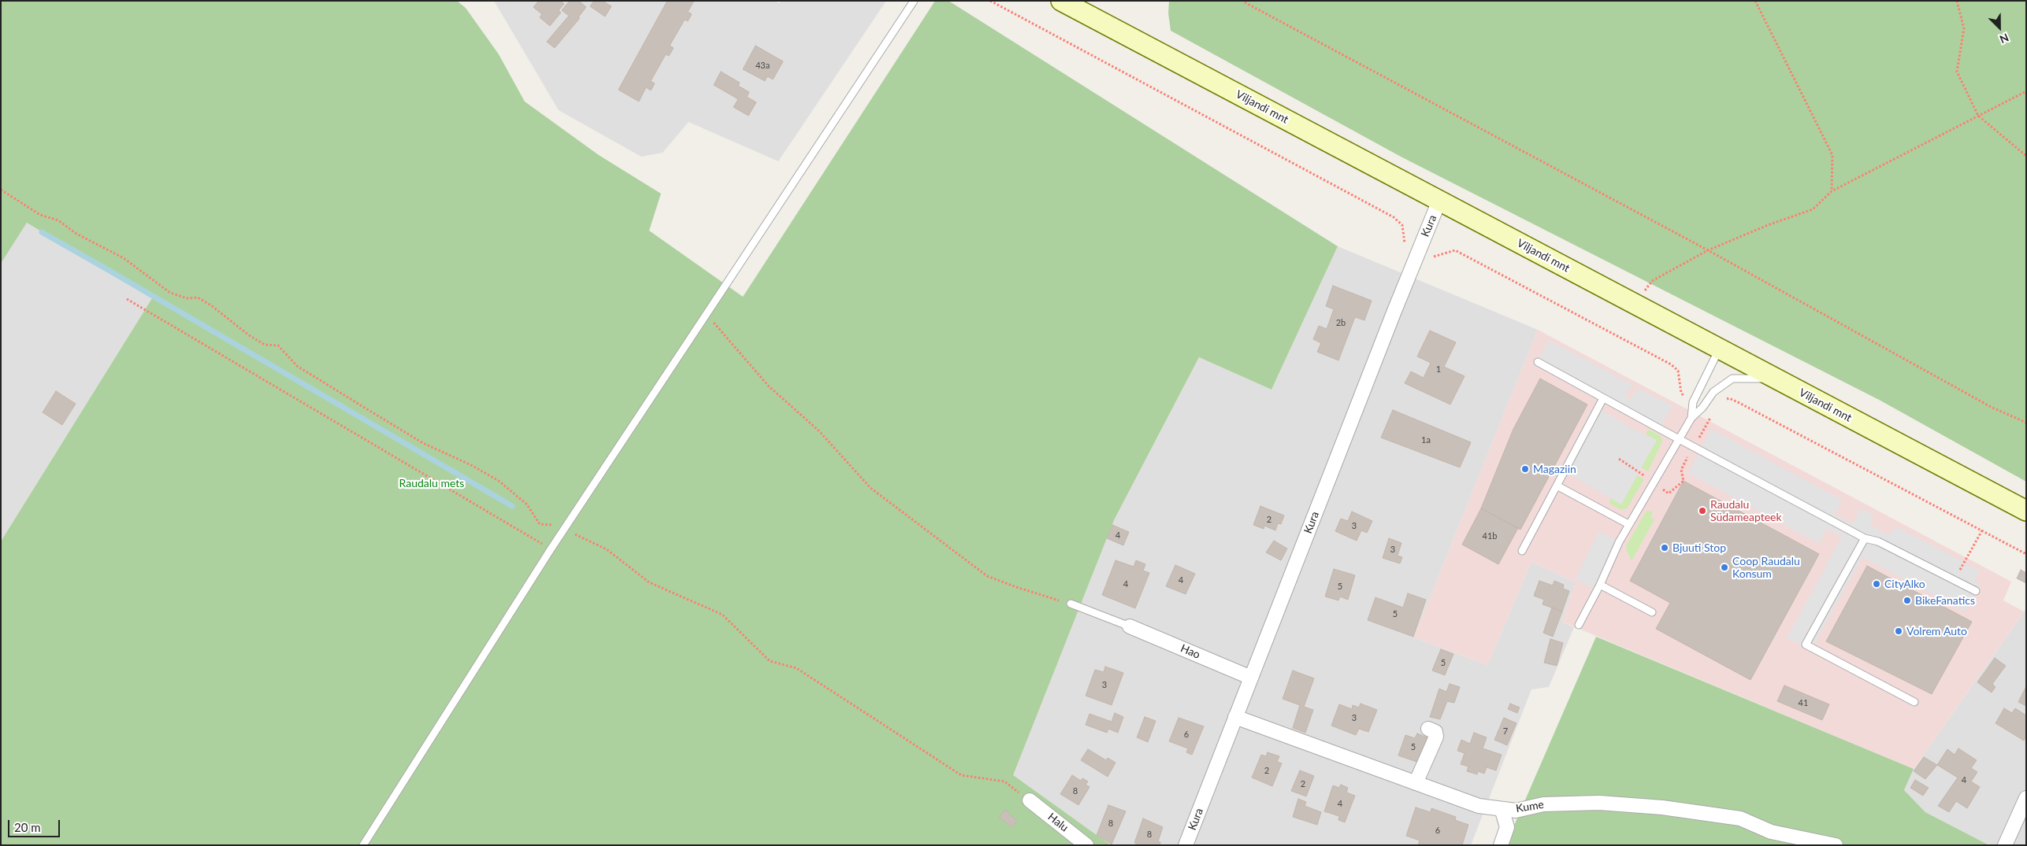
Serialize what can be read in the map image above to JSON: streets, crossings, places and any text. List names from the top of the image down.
{
  "streets": {
    "main road": ["Viljandi mnt"],
    "street": [
      "Kura",
      "Hao",
      "Kume",
      "Halu"
    ]
  },
  "crossings": [
    ["Viljandi mnt", "Kura"],
    ["Kura", "Hao"],
    ["Kura", "Kume"]
  ],
  "parks": ["Raudalu mets"],
  "places": [
    "Magaziin",
    "Raudalu Südameapteek",
    "Bjuuti Stop",
    "Coop Raudalu Konsum",
    "CityAlko",
    "BikeFanatics",
    "Volrem Auto"
  ],
  "house_numbers": [
    "43a",
    "2b",
    "1",
    "1a",
    "2",
    "3",
    "4",
    "41b",
    "3",
    "4",
    "4",
    "5",
    "5",
    "5",
    "3",
    "41",
    "3",
    "7",
    "6",
    "5",
    "2",
    "4",
    "2",
    "8",
    "4",
    "8",
    "6",
    "8"
  ],
  "scale_bar": "20 m",
  "north": "bottom right"
}
